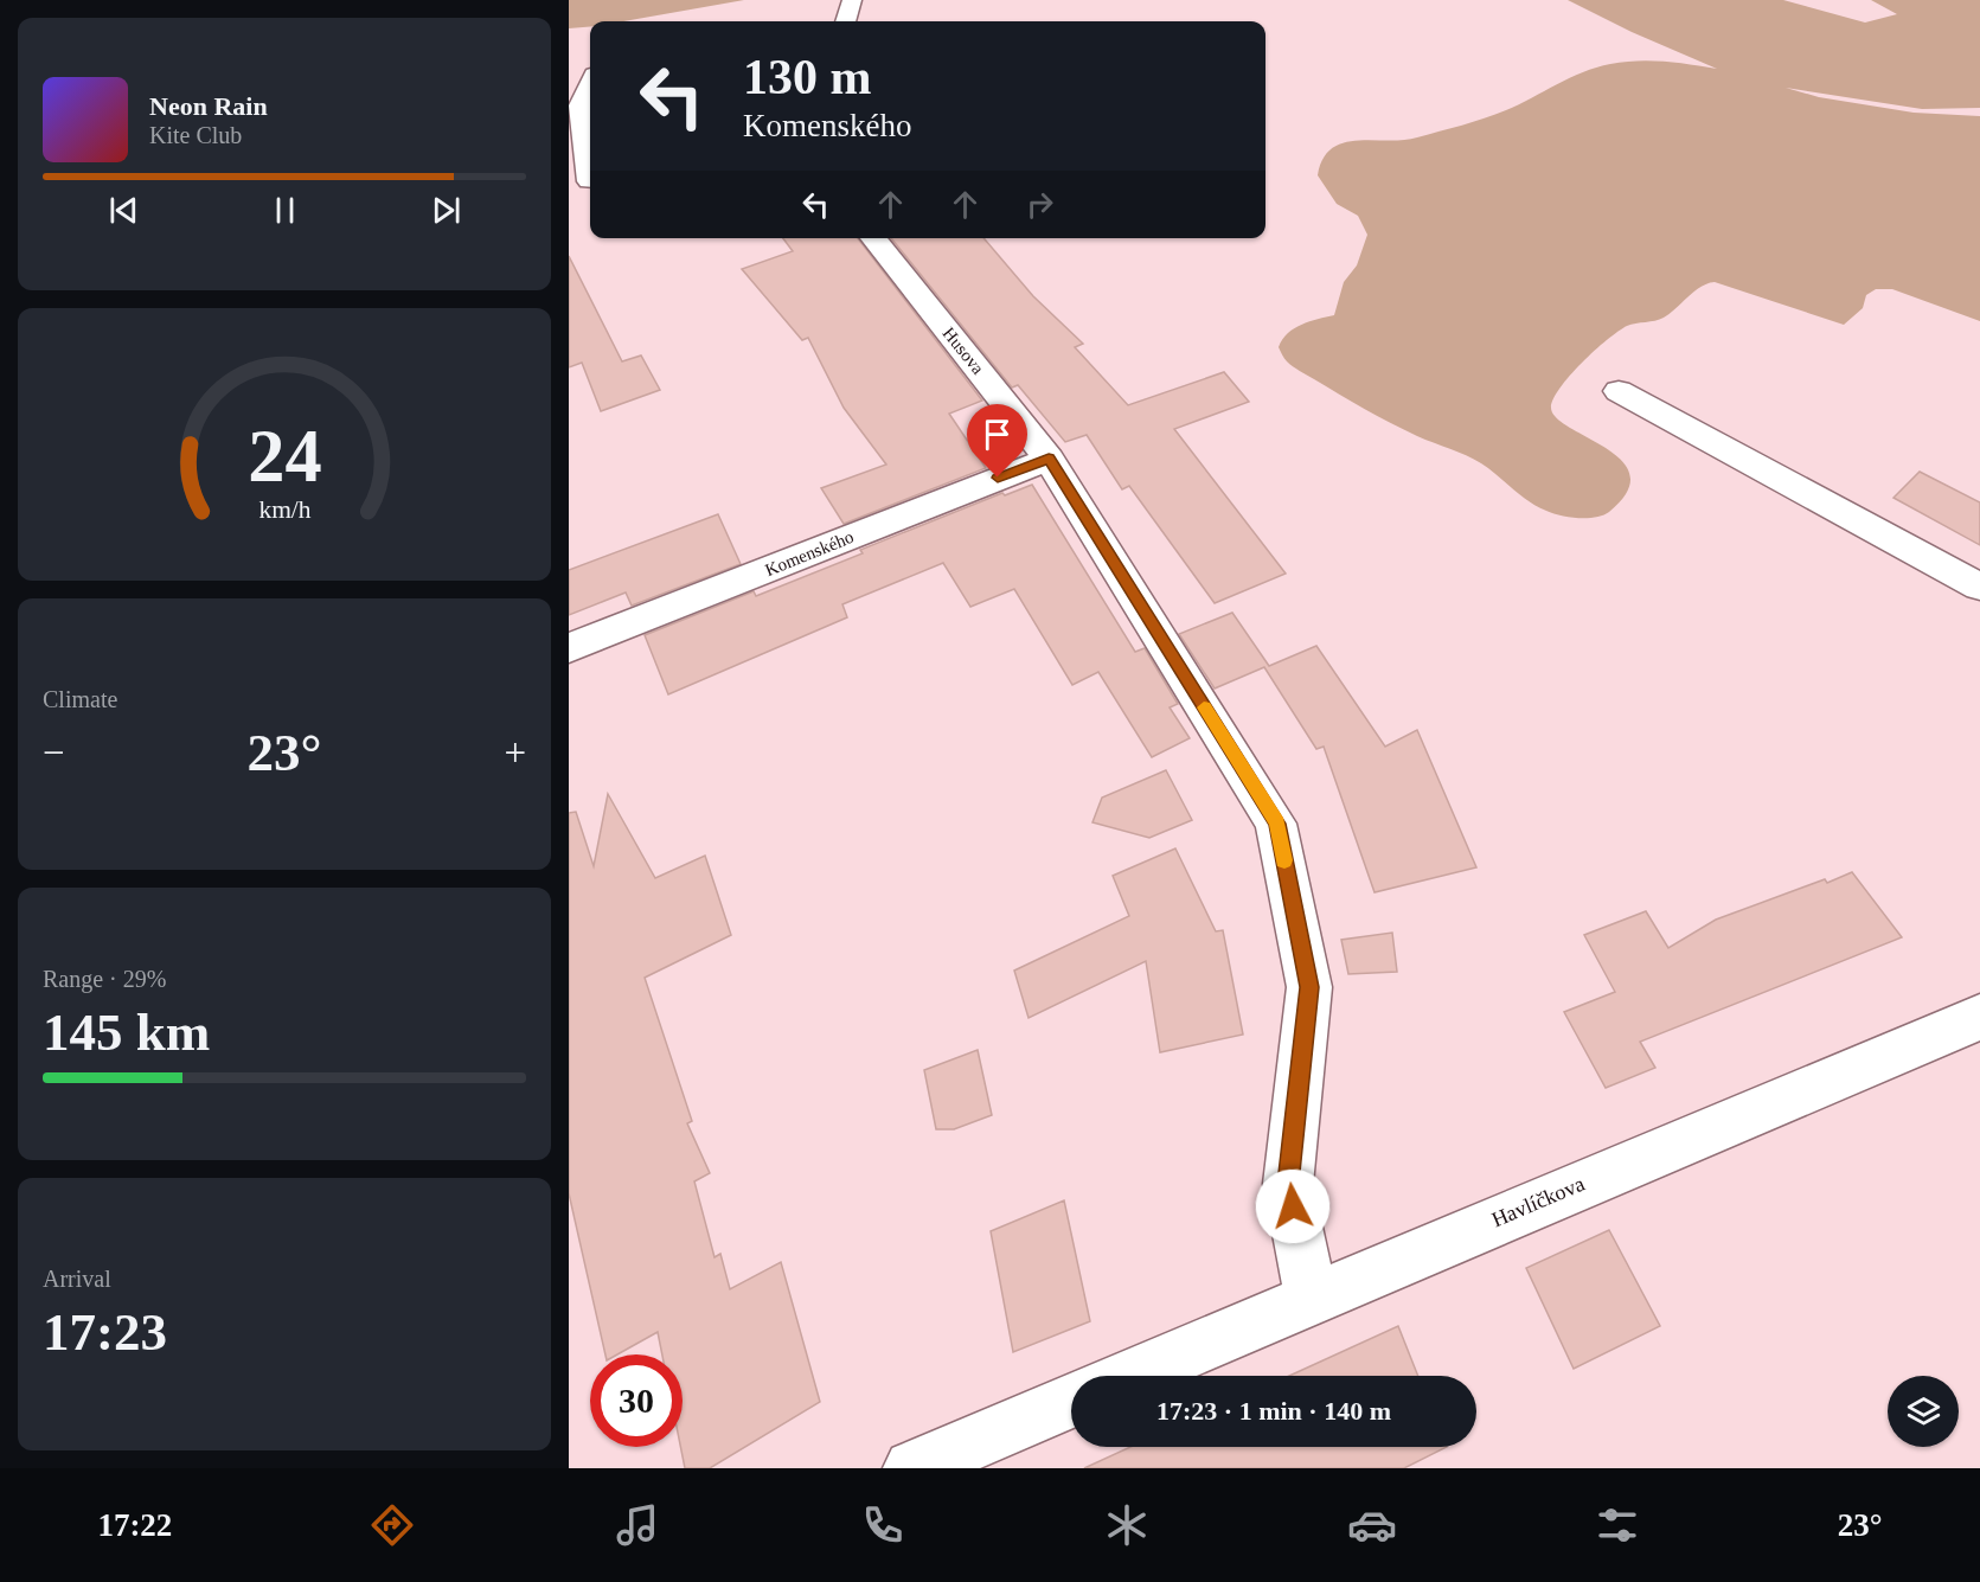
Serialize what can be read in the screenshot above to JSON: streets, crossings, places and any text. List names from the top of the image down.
{
  "streets": {
    "street": ["Husova", "Komenského", "Havlíčkova"]
  },
  "crossings": [
    ["Husova", "Komenského"],
    ["Husova", "Havlíčkova"]
  ],
  "page": {
    "turn": ["130 m", "Komenského"],
    "song": ["Neon Rain", "Kite Club"],
    "tile": [
      "Climate",
      ["Range · 29%", "145 km"],
      ["Arrival", "17:23"]
    ],
    "heat": ["−", "23°", "+"],
    "limit": "30",
    "trip": "17:23 · 1 min · 140 m",
    "tabs": ["17:22", "23°"],
    "gauge": ["24", "km/h"]
  }
}
